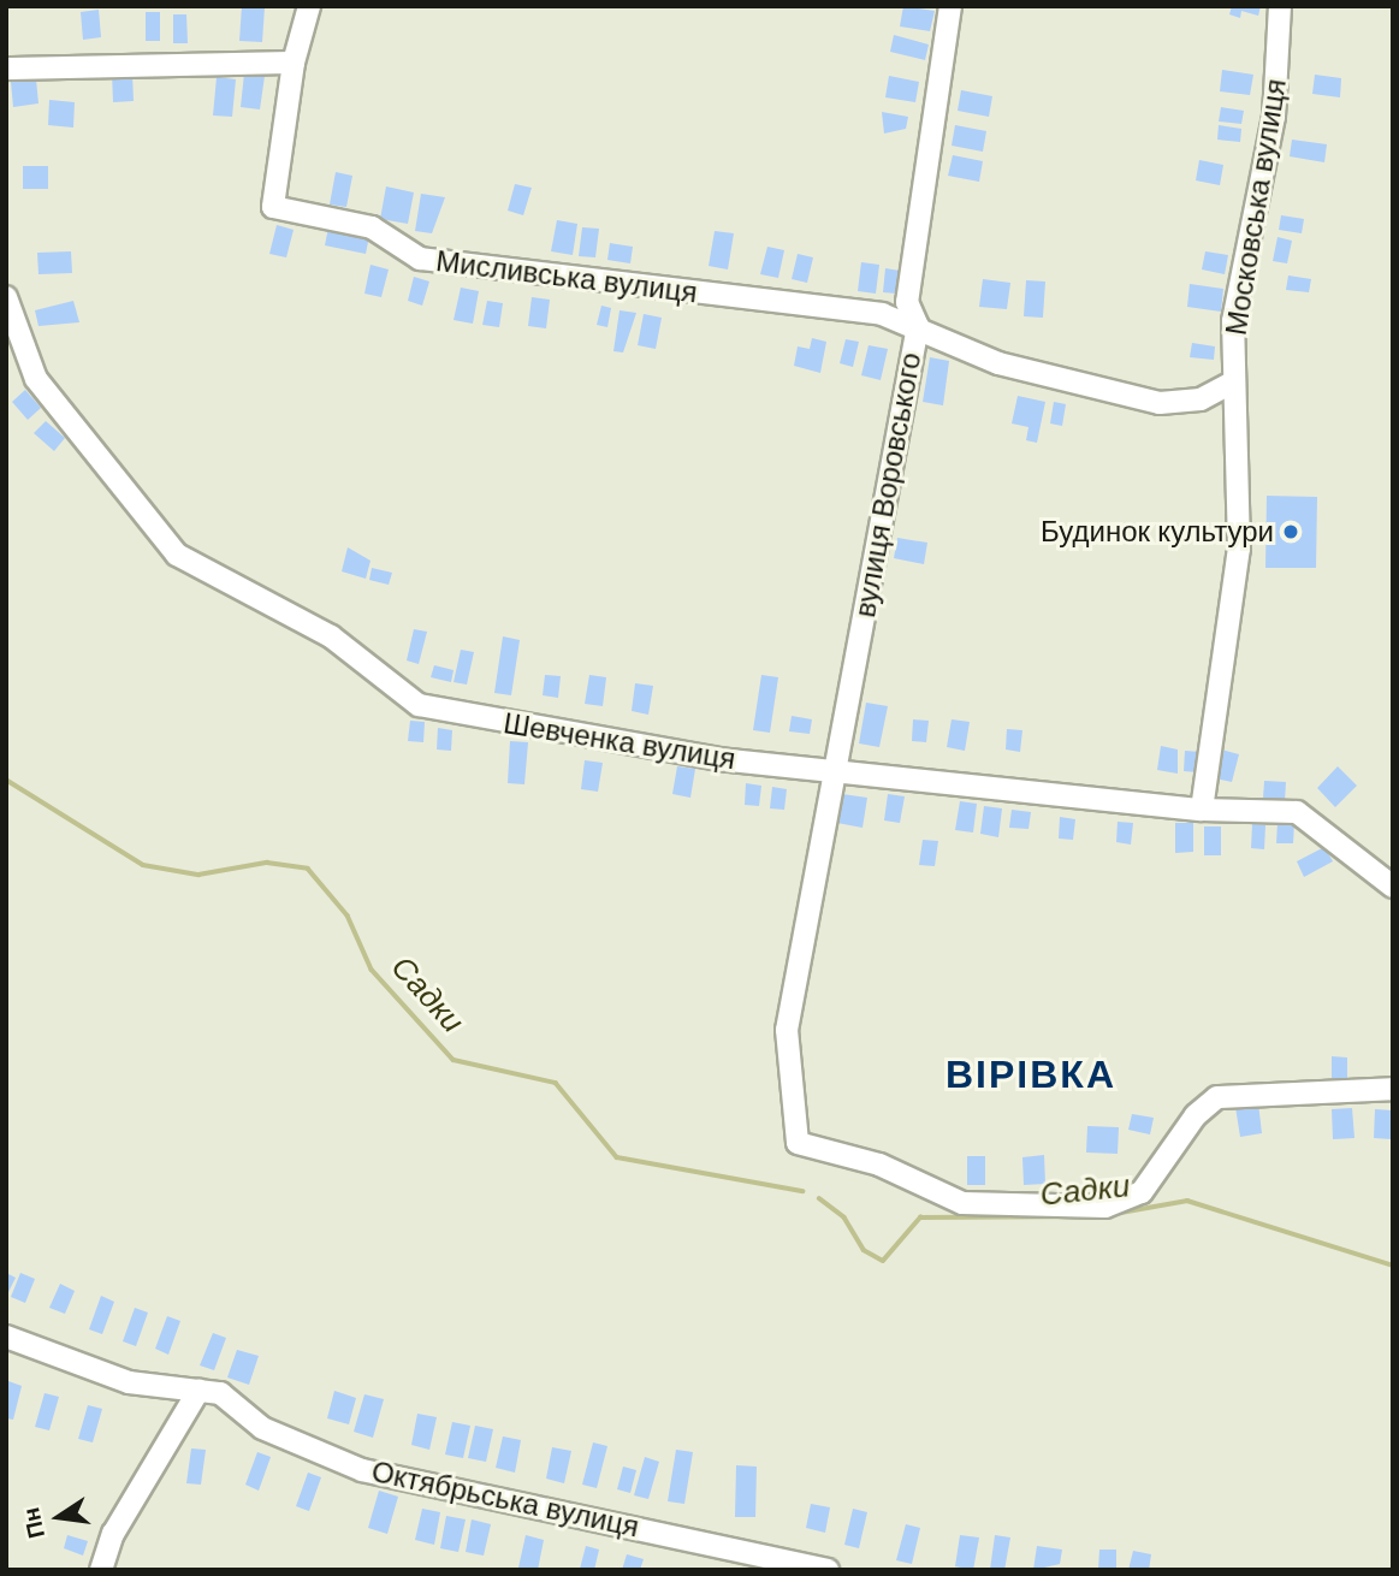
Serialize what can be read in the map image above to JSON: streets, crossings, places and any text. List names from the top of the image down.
{
  "streets": {
    "street": [
      "Московська вулиця",
      "Мисливська вулиця",
      "вулиця Воровського",
      "Шевченка вулиця",
      "Октябрьська вулиця"
    ]
  },
  "crossings": [
    ["Московська вулиця", "Мисливська вулиця"],
    ["Московська вулиця", "Шевченка вулиця"],
    ["Мисливська вулиця", "вулиця Воровського"],
    ["вулиця Воровського", "Шевченка вулиця"]
  ],
  "districts": ["ВІРІВКА"],
  "water": ["Садки"],
  "places": ["Будинок культури"],
  "north": "left"
}
